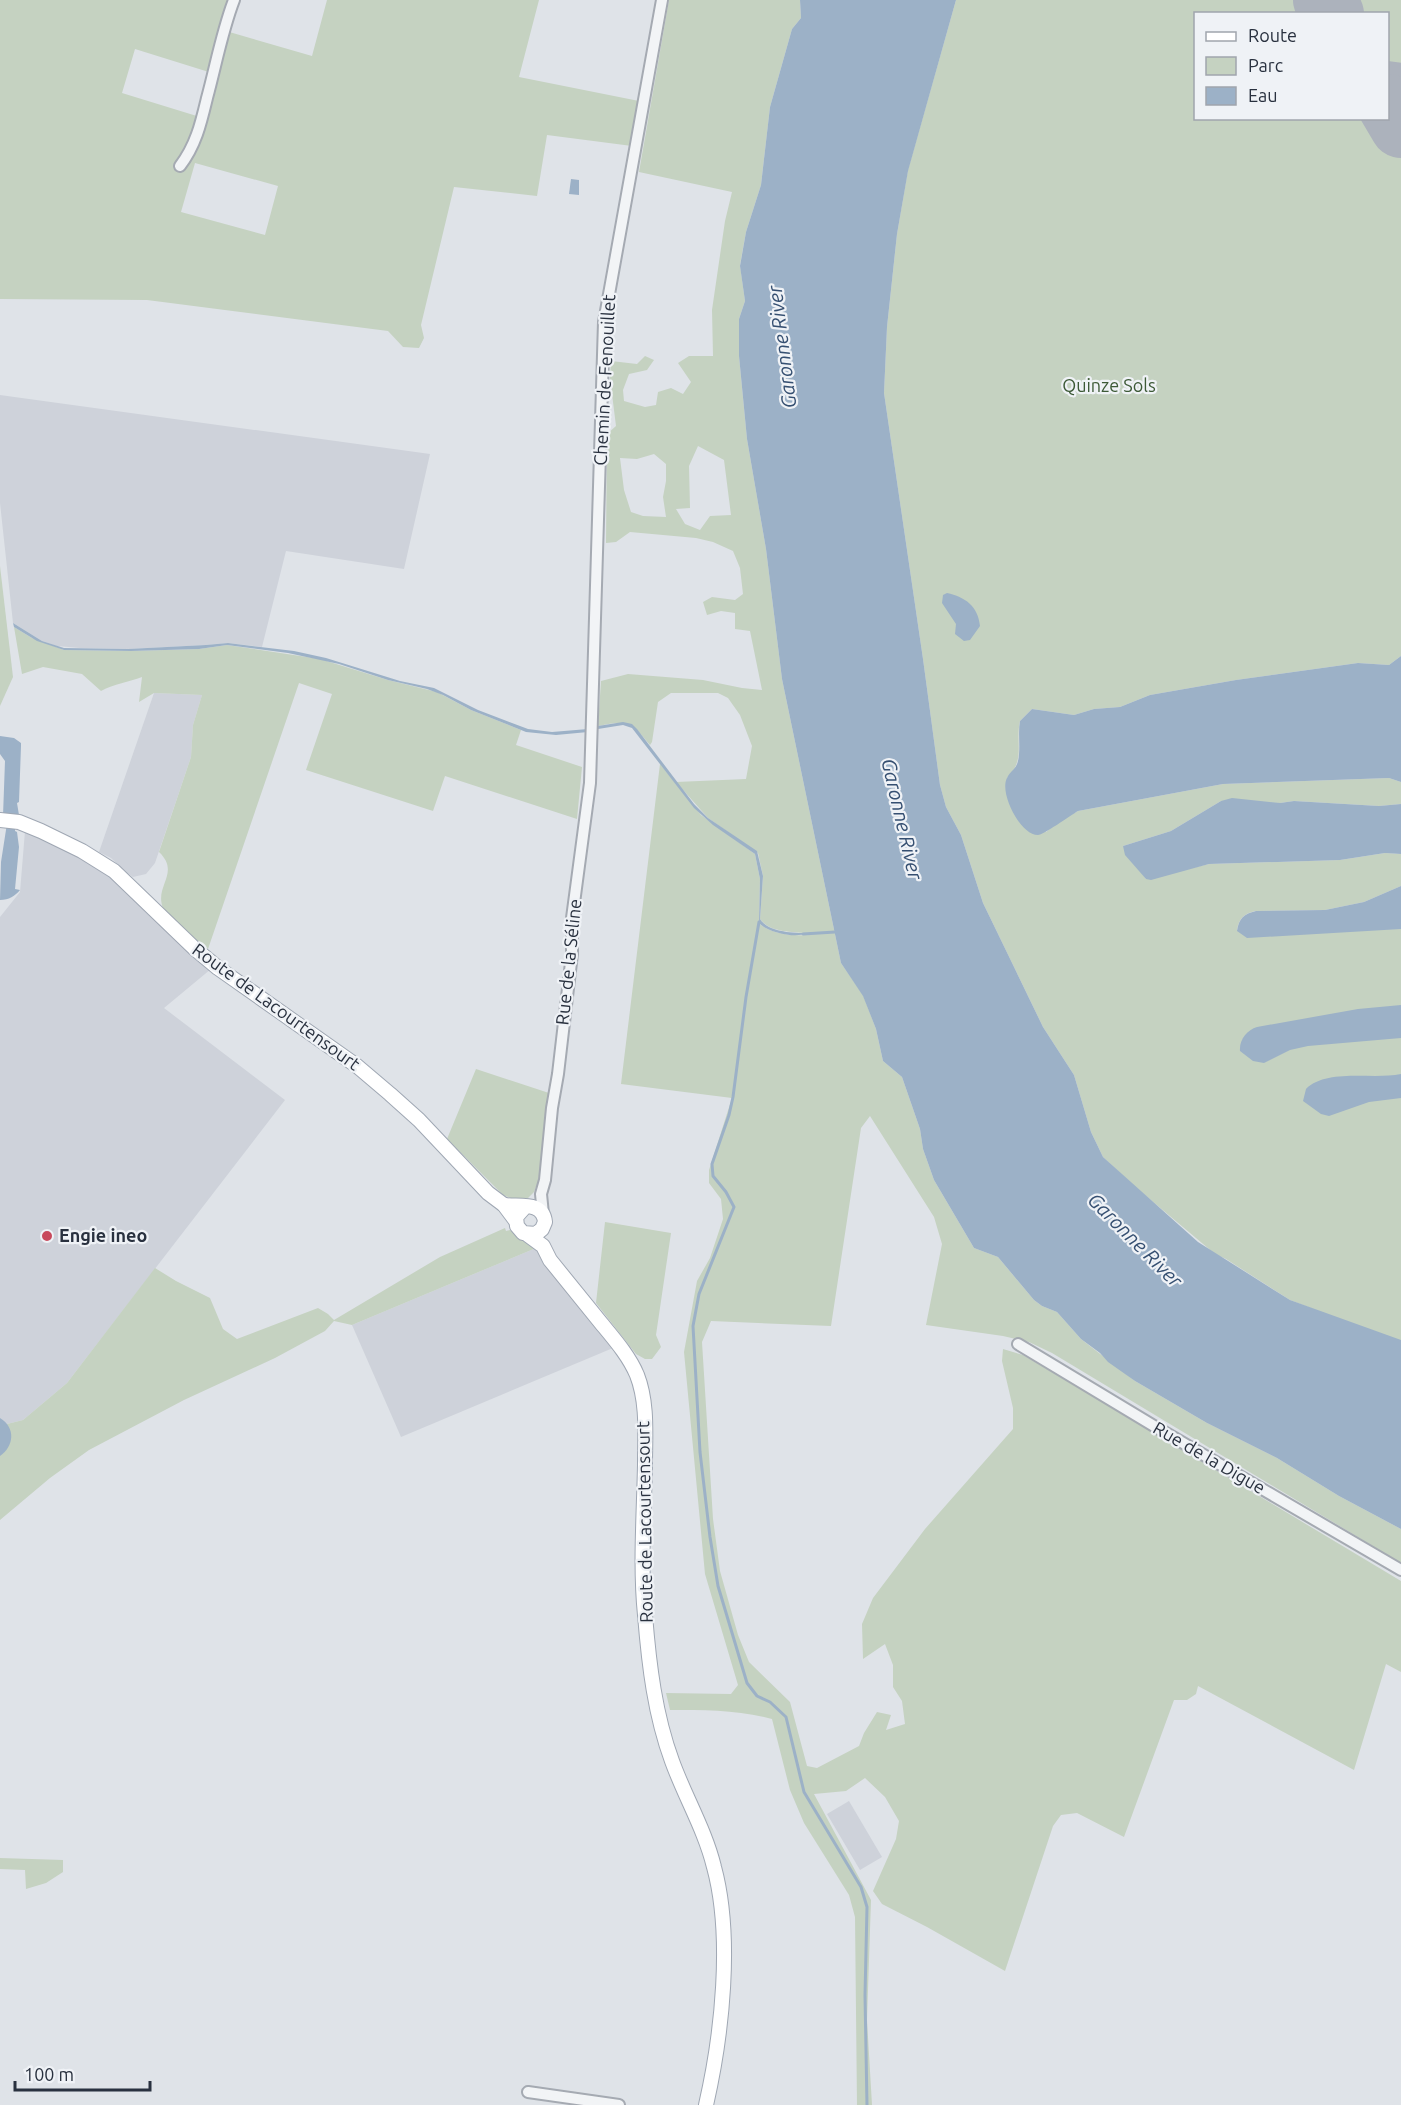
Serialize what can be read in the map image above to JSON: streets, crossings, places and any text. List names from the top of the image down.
{
  "streets": {
    "main road": ["Route de Lacourtensourt"],
    "street": ["Chemin de Fenouillet", "Rue de la Séline", "Rue de la Digue"]
  },
  "crossings": [
    ["Chemin de Fenouillet", "Rue de la Séline"],
    ["Rue de la Séline", "Route de Lacourtensourt"]
  ],
  "water": ["Garonne River"],
  "parks": ["Quinze Sols"],
  "places": ["Engie ineo"],
  "legend": ["Route", "Parc", "Eau"],
  "scale_bar": "100 m"
}
